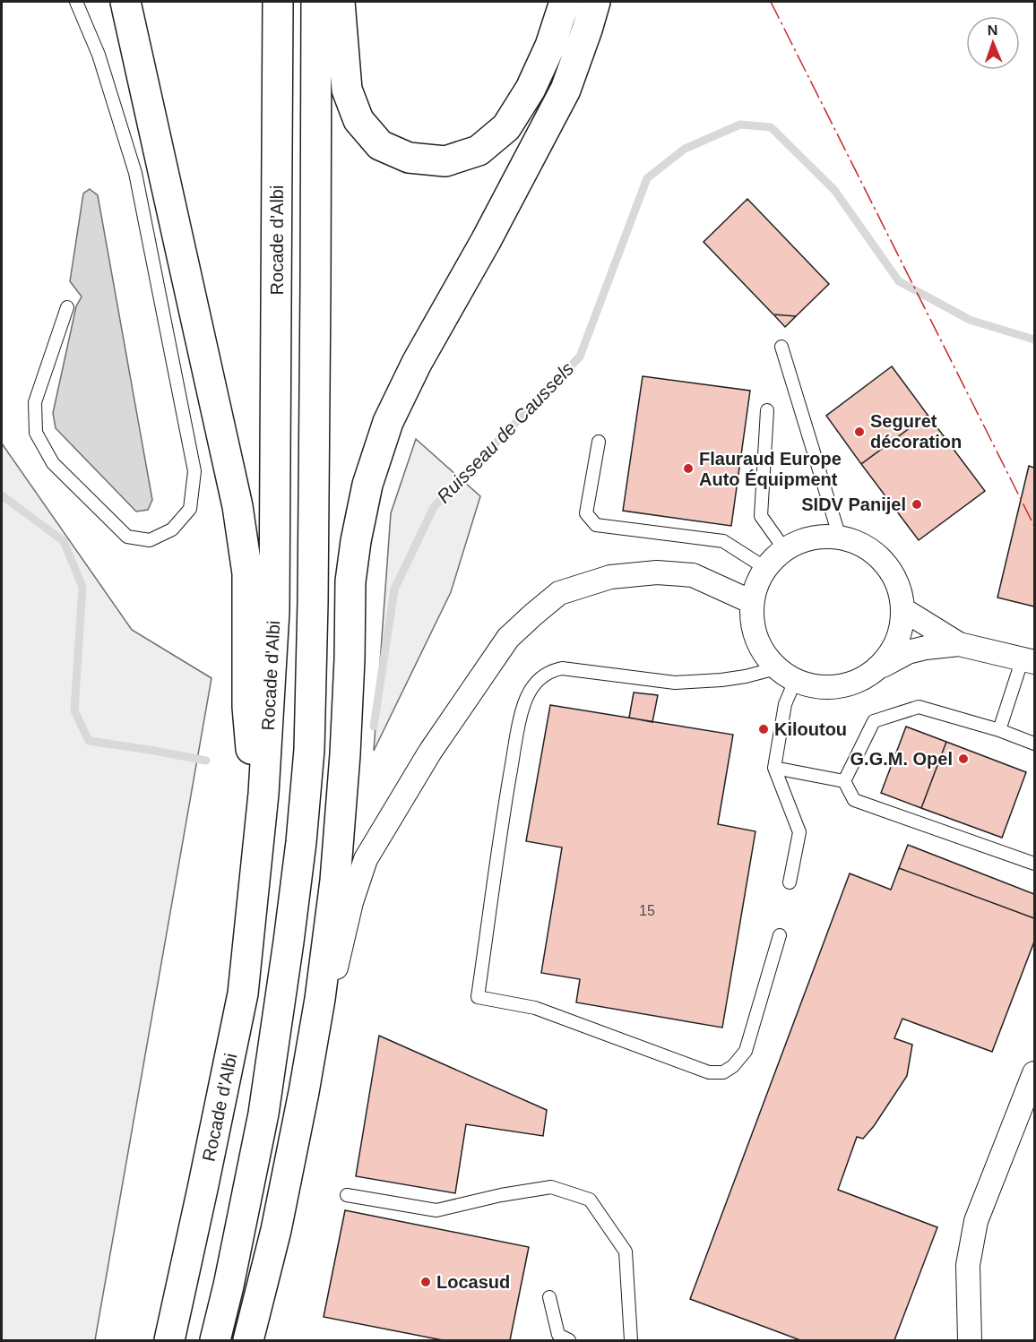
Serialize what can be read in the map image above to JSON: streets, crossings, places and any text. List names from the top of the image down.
{
  "streets": {
    "highway": ["Rocade d'Albi"]
  },
  "water": ["Ruisseau de Caussels"],
  "places": [
    "Seguret décoration",
    "Flauraud Europe Auto Équipment",
    "SIDV Panijel",
    "Kiloutou",
    "G.G.M. Opel",
    "Locasud"
  ],
  "house_numbers": ["15"],
  "north": "top"
}
